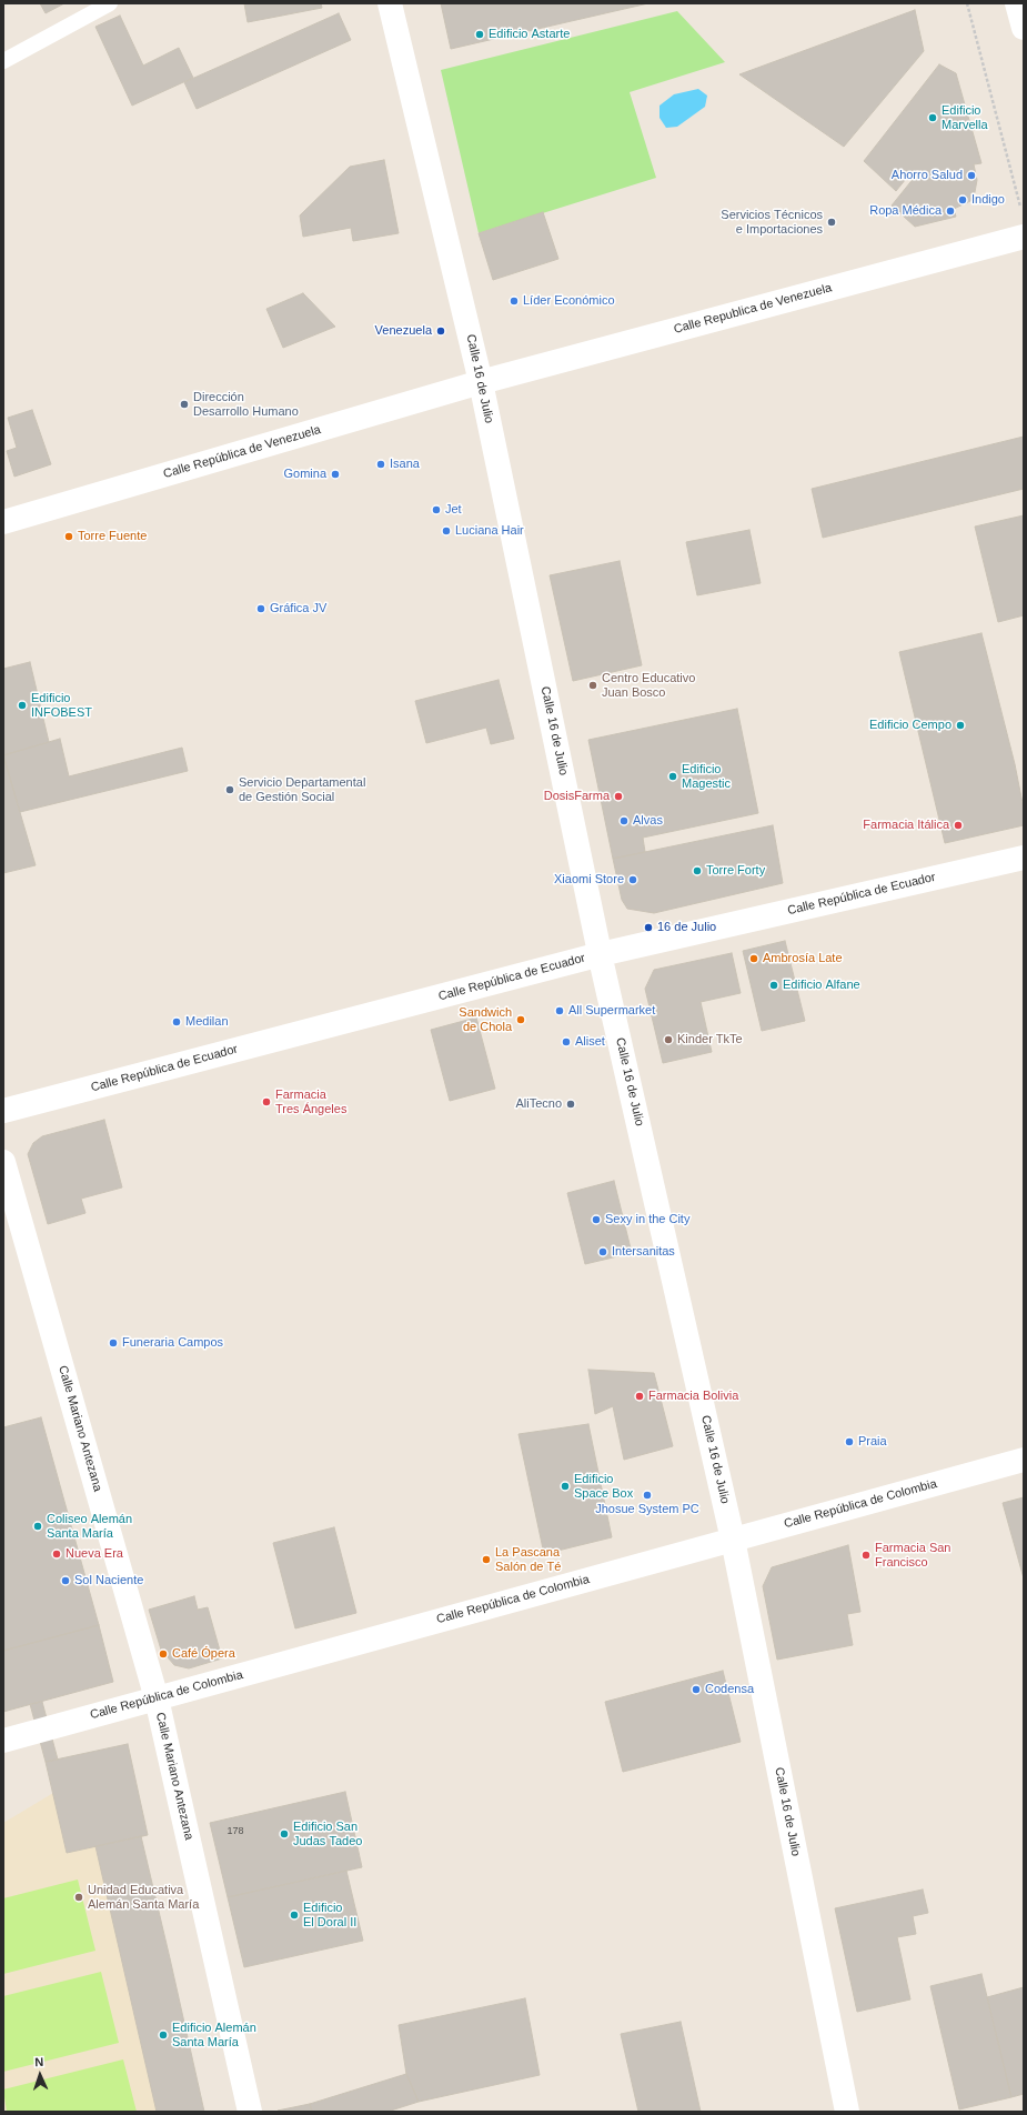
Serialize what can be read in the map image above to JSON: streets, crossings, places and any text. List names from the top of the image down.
{
  "streets": {
    "street": [
      "Calle Republica de Venezuela",
      "Calle 16 de Julio",
      "Calle República de Venezuela",
      "Calle República de Ecuador",
      "Calle Mariano Antezana",
      "Calle República de Colombia"
    ]
  },
  "crossings": [
    ["Calle Republica de Venezuela", "Calle 16 de Julio"],
    ["Calle Republica de Venezuela", "Calle República de Venezuela"],
    ["Calle 16 de Julio", "Calle República de Venezuela"],
    ["Calle 16 de Julio", "Calle República de Ecuador"],
    ["Calle 16 de Julio", "Calle República de Colombia"],
    ["Calle Mariano Antezana", "Calle República de Colombia"]
  ],
  "places": [
    "Edificio Astarte",
    "Edificio Marvella",
    "Ahorro Salud",
    "Indigo",
    "Ropa Médica",
    "Servicios Técnicos e Importaciones",
    "Líder Económico",
    "Venezuela",
    "Dirección Desarrollo Humano",
    "Isana",
    "Gomina",
    "Jet",
    "Luciana Hair",
    "Torre Fuente",
    "Gráfica JV",
    "Centro Educativo Juan Bosco",
    "Edificio INFOBEST",
    "Edificio Cempo",
    "Edificio Magestic",
    "Servicio Departamental de Gestión Social",
    "DosisFarma",
    "Alvas",
    "Farmacia Itálica",
    "Torre Forty",
    "Xiaomi Store",
    "16 de Julio",
    "Ambrosía Late",
    "Edificio Alfane",
    "All Supermarket",
    "Sandwich de Chola",
    "Medilan",
    "Kinder TkTe",
    "Aliset",
    "Farmacia Tres Ángeles",
    "AliTecno",
    "Sexy in the City",
    "Intersanitas",
    "Funeraria Campos",
    "Farmacia Bolivia",
    "Praia",
    "Edificio Space Box",
    "Jhosue System PC",
    "Coliseo Alemán Santa María",
    "Nueva Era",
    "Farmacia San Francisco",
    "La Pascana Salón de Té",
    "Sol Naciente",
    "Café Ópera",
    "Codensa",
    "Edificio San Judas Tadeo",
    "Unidad Educativa Alemán Santa María",
    "Edificio El Doral II",
    "Edificio Alemán Santa María"
  ],
  "house_numbers": ["178"],
  "north": "top"
}
